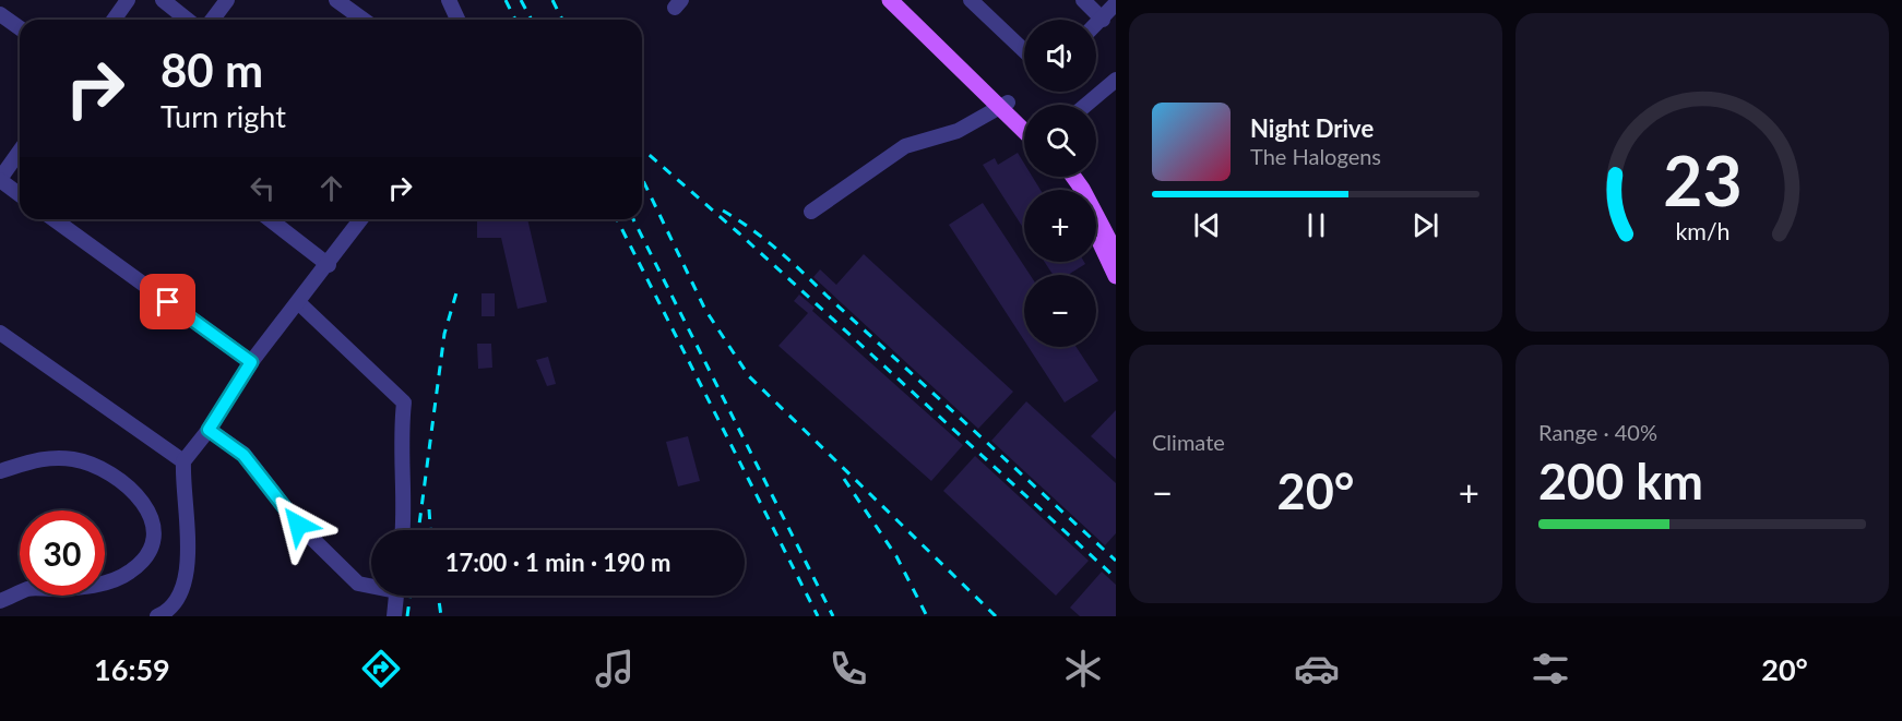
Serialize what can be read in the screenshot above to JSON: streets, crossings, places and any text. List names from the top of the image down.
{
  "page": {
    "map_buttons": ["+", "−"],
    "turn": ["80 m", "Turn right"],
    "song": ["Night Drive", "The Halogens"],
    "tile": [
      "Climate",
      ["Range · 40%", "200 km"]
    ],
    "heat": ["−", "20°", "+"],
    "limit": "30",
    "trip": "17:00 · 1 min · 190 m",
    "tabs": ["16:59", "20°"],
    "gauge": ["23", "km/h"]
  }
}
